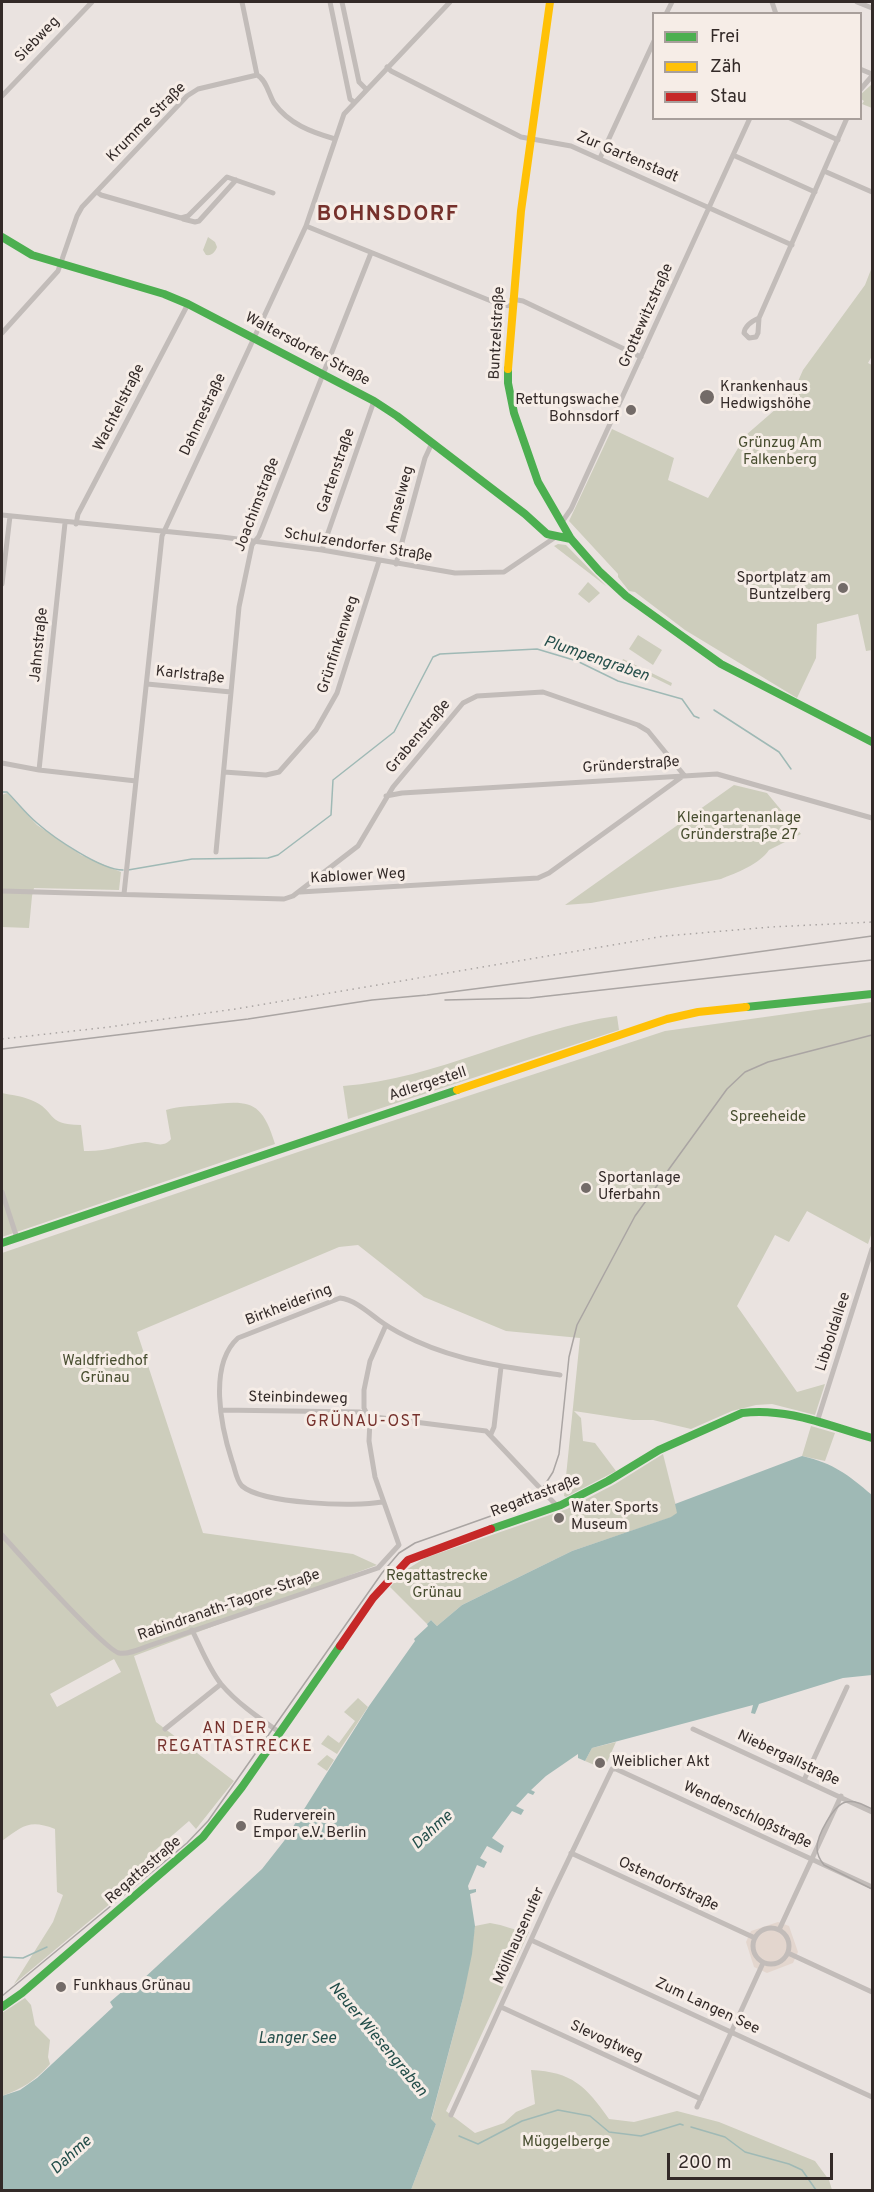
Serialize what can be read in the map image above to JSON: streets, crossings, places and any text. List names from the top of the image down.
{
  "streets": {
    "street": [
      "Siebweg",
      "Krumme Straße",
      "Zur Gartenstadt",
      "Grottewitzstraße",
      "Buntzelstraße",
      "Waltersdorfer Straße",
      "Wachtelstraße",
      "Dahmestraße",
      "Gartenstraße",
      "Amselweg",
      "Joachimstraße",
      "Schulzendorfer Straße",
      "Jahnstraße",
      "Grünfinkenweg",
      "Karlstraße",
      "Grabenstraße",
      "Gründerstraße",
      "Kablower Weg",
      "Adlergestell",
      "Birkheidering",
      "Libboldallee",
      "Steinbindeweg",
      "Regattastraße",
      "Rabindranath-Tagore-Straße",
      "Niebergallstraße",
      "Wendenschloßstraße",
      "Ostendorfstraße",
      "Möllhausenufer",
      "Zum Langen See",
      "Slevogtweg"
    ]
  },
  "crossings": [
    ["Krumme Straße", "Waltersdorfer Straße"],
    ["Zur Gartenstadt", "Grottewitzstraße"],
    ["Zur Gartenstadt", "Buntzelstraße"],
    ["Zur Gartenstadt", "Dahmestraße"],
    ["Grottewitzstraße", "Buntzelstraße"],
    ["Buntzelstraße", "Waltersdorfer Straße"],
    ["Waltersdorfer Straße", "Wachtelstraße"],
    ["Waltersdorfer Straße", "Dahmestraße"],
    ["Waltersdorfer Straße", "Gartenstraße"],
    ["Waltersdorfer Straße", "Amselweg"],
    ["Waltersdorfer Straße", "Joachimstraße"],
    ["Waltersdorfer Straße", "Schulzendorfer Straße"],
    ["Wachtelstraße", "Schulzendorfer Straße"],
    ["Dahmestraße", "Schulzendorfer Straße"],
    ["Dahmestraße", "Karlstraße"],
    ["Dahmestraße", "Kablower Weg"],
    ["Gartenstraße", "Schulzendorfer Straße"],
    ["Amselweg", "Schulzendorfer Straße"],
    ["Joachimstraße", "Schulzendorfer Straße"],
    ["Joachimstraße", "Grünfinkenweg"],
    ["Joachimstraße", "Karlstraße"],
    ["Schulzendorfer Straße", "Jahnstraße"],
    ["Schulzendorfer Straße", "Grünfinkenweg"],
    ["Grabenstraße", "Gründerstraße"],
    ["Grabenstraße", "Kablower Weg"],
    ["Gründerstraße", "Kablower Weg"],
    ["Birkheidering", "Steinbindeweg"],
    ["Libboldallee", "Regattastraße"],
    ["Wendenschloßstraße", "Möllhausenufer"],
    ["Ostendorfstraße", "Möllhausenufer"],
    ["Möllhausenufer", "Zum Langen See"],
    ["Möllhausenufer", "Slevogtweg"]
  ],
  "districts": ["BOHNSDORF", "GRÜNAU-OST", "AN DER REGATTASTRECKE"],
  "water": [
    "Plumpengraben",
    "Dahme",
    "Langer See",
    "Neuer Wiesengraben"
  ],
  "parks": [
    "Grünzug Am Falkenberg",
    "Kleingartenanlage Gründerstraße 27",
    "Spreeheide",
    "Waldfriedhof Grünau",
    "Regattastrecke Grünau",
    "Müggelberge"
  ],
  "places": [
    "Krankenhaus Hedwigshöhe",
    "Rettungswache Bohnsdorf",
    "Sportplatz am Buntzelberg",
    "Sportanlage Uferbahn",
    "Water Sports Museum",
    "Weiblicher Akt",
    "Ruderverein Empor e.V. Berlin",
    "Funkhaus Grünau"
  ],
  "legend": ["Frei", "Zäh", "Stau"],
  "scale_bar": "200 m"
}
